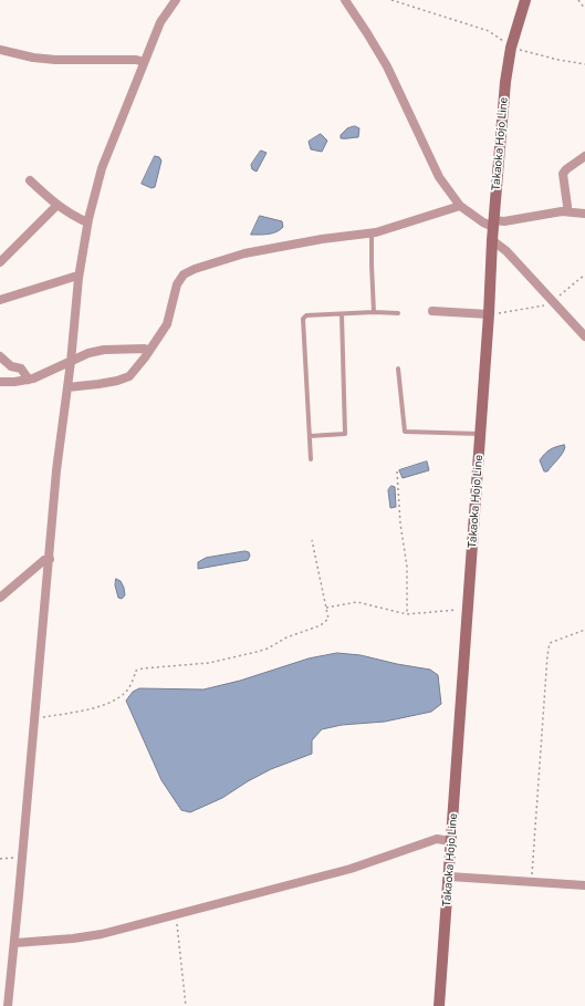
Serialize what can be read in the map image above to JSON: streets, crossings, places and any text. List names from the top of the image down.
{
  "streets": {
    "main road": ["Takaoka Hojo Line"]
  }
}
